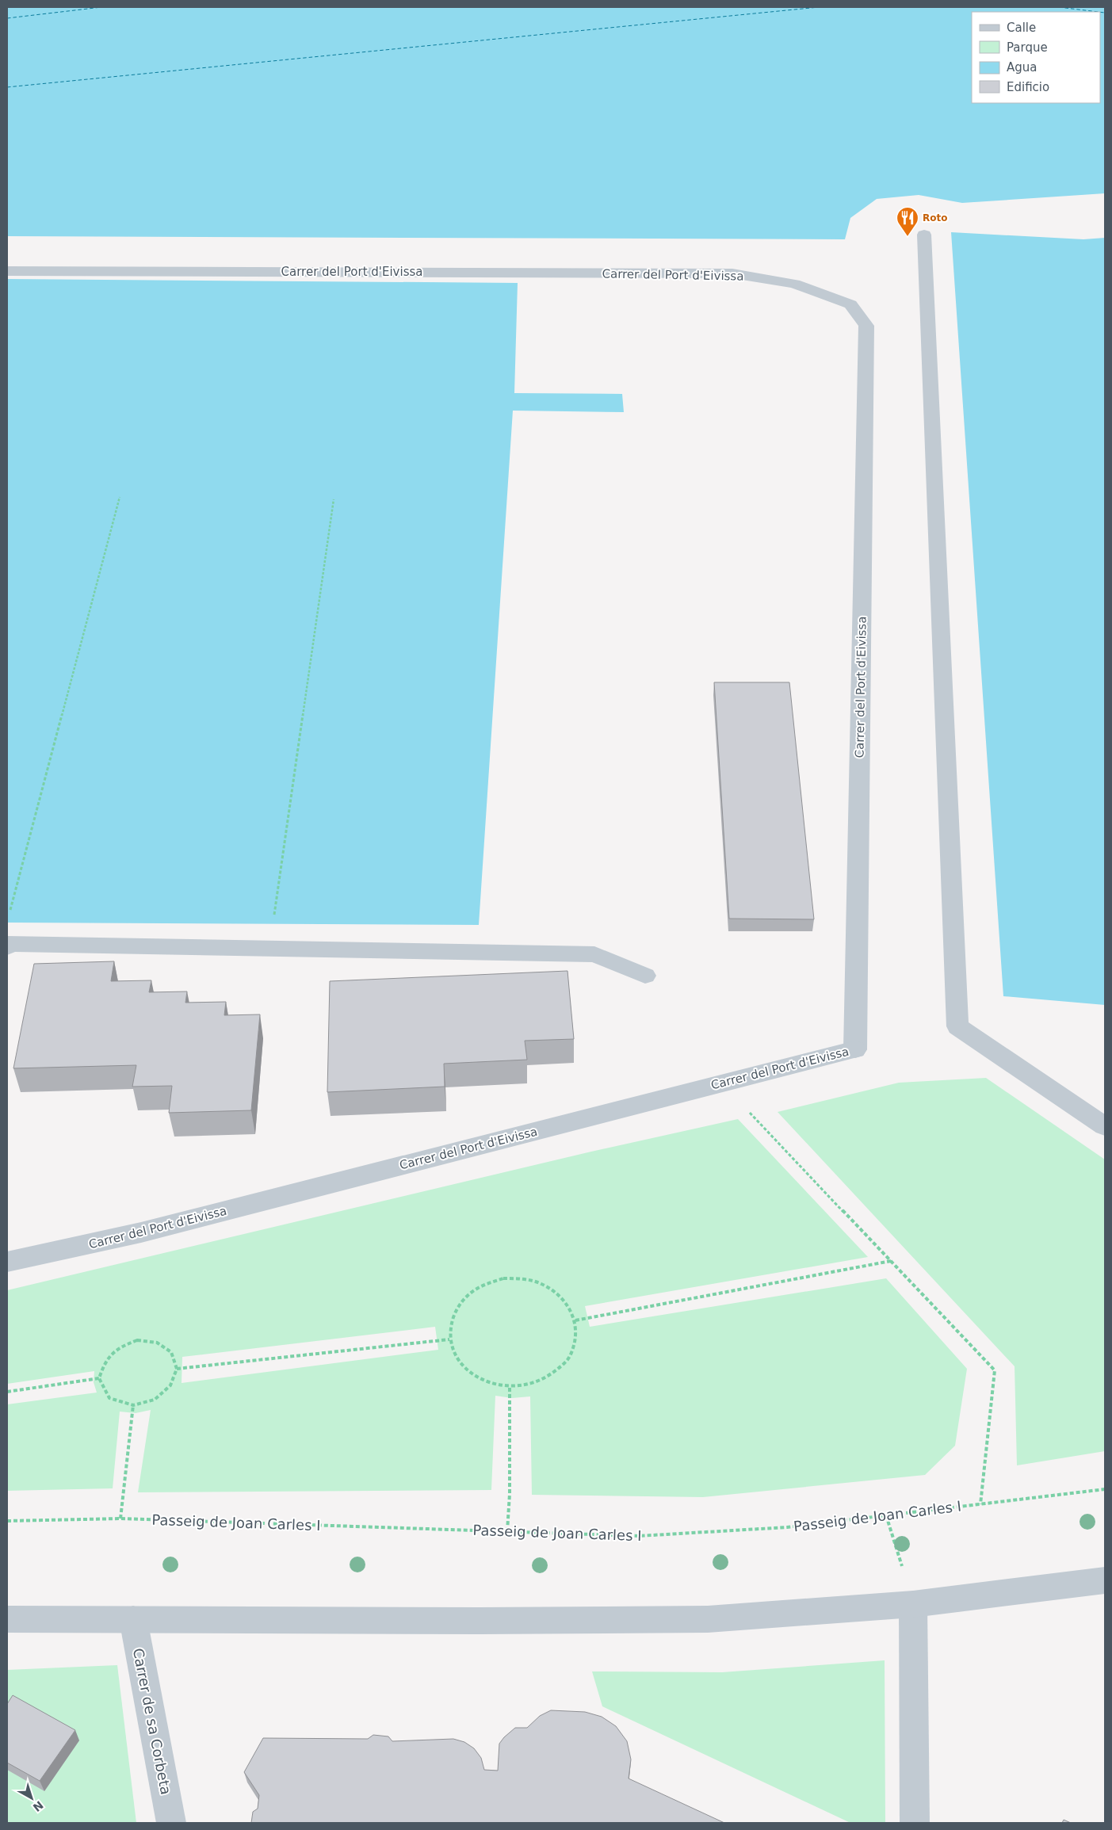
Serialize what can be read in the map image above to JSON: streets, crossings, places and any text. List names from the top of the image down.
{
  "streets": {
    "street": ["Carrer del Port d'Eivissa", "Carrer de sa Corbeta"],
    "path": ["Passeig de Joan Carles I"]
  },
  "places": {
    "restaurant": ["Roto"]
  },
  "legend": [
    "Calle",
    "Parque",
    "Agua",
    "Edificio"
  ],
  "north": "bottom right"
}
